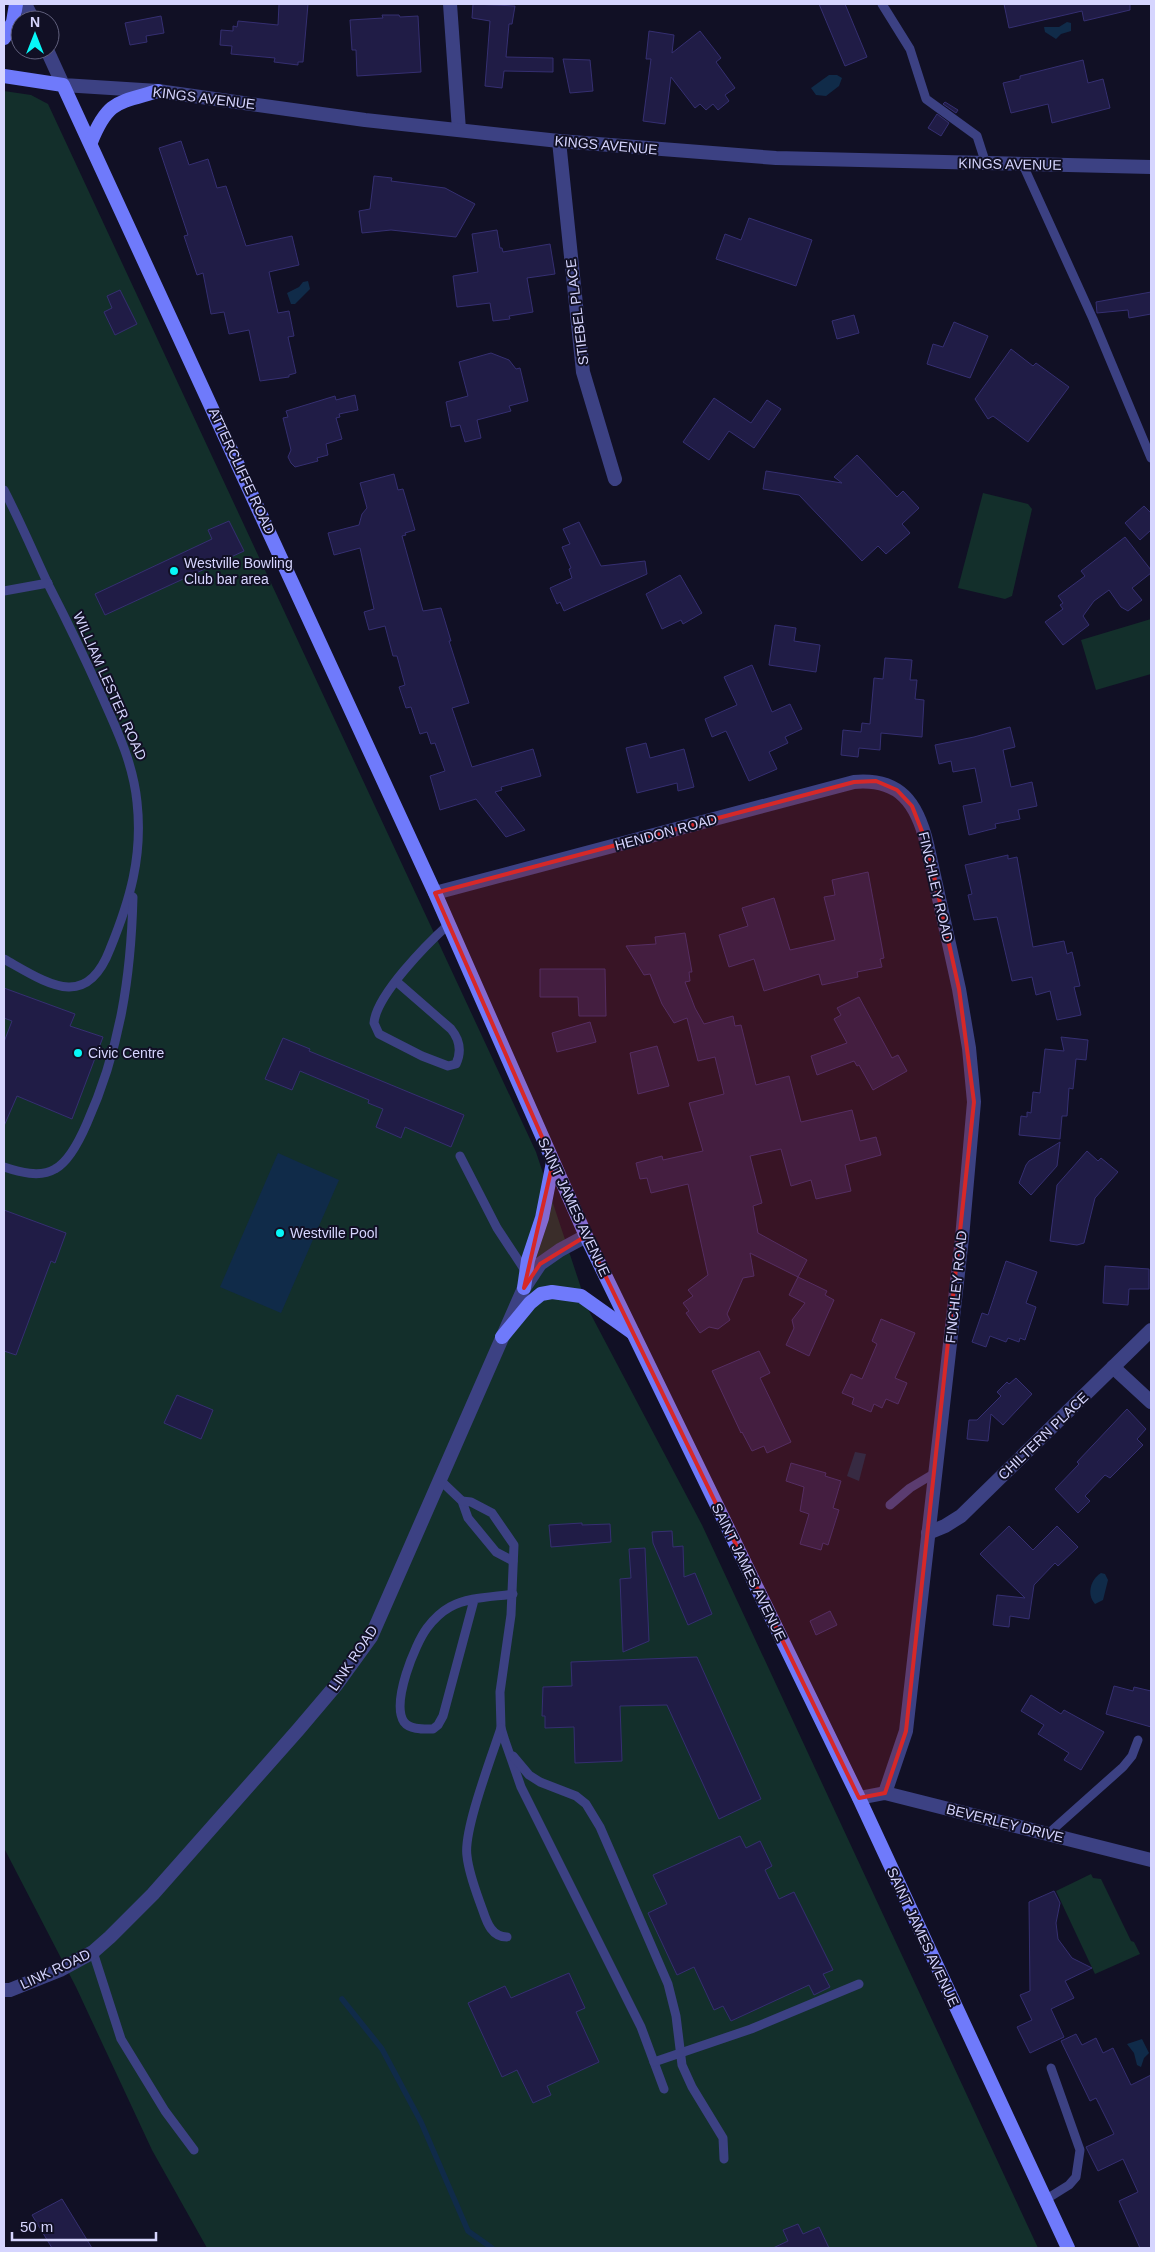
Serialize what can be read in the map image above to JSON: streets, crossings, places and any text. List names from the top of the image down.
{
  "streets": {
    "main road": ["ATTERCLIFFE ROAD", "SAINT JAMES AVENUE"],
    "street": [
      "KINGS AVENUE",
      "STIEBEL PLACE",
      "HENDON ROAD",
      "FINCHLEY ROAD",
      "CHILTERN PLACE",
      "LINK ROAD",
      "BEVERLEY DRIVE"
    ],
    "lane": ["WILLIAM LESTER ROAD"]
  },
  "crossings": [
    ["KINGS AVENUE", "STIEBEL PLACE"],
    ["KINGS AVENUE", "ATTERCLIFFE ROAD"],
    ["ATTERCLIFFE ROAD", "HENDON ROAD"],
    ["ATTERCLIFFE ROAD", "SAINT JAMES AVENUE"],
    ["HENDON ROAD", "FINCHLEY ROAD"],
    ["HENDON ROAD", "SAINT JAMES AVENUE"],
    ["FINCHLEY ROAD", "CHILTERN PLACE"],
    ["FINCHLEY ROAD", "BEVERLEY DRIVE"],
    ["SAINT JAMES AVENUE", "LINK ROAD"],
    ["SAINT JAMES AVENUE", "BEVERLEY DRIVE"]
  ],
  "places": ["Westville Bowling Club bar area", "Civic Centre", "Westville Pool"],
  "scale_bar": "50 m",
  "north": "top"
}
